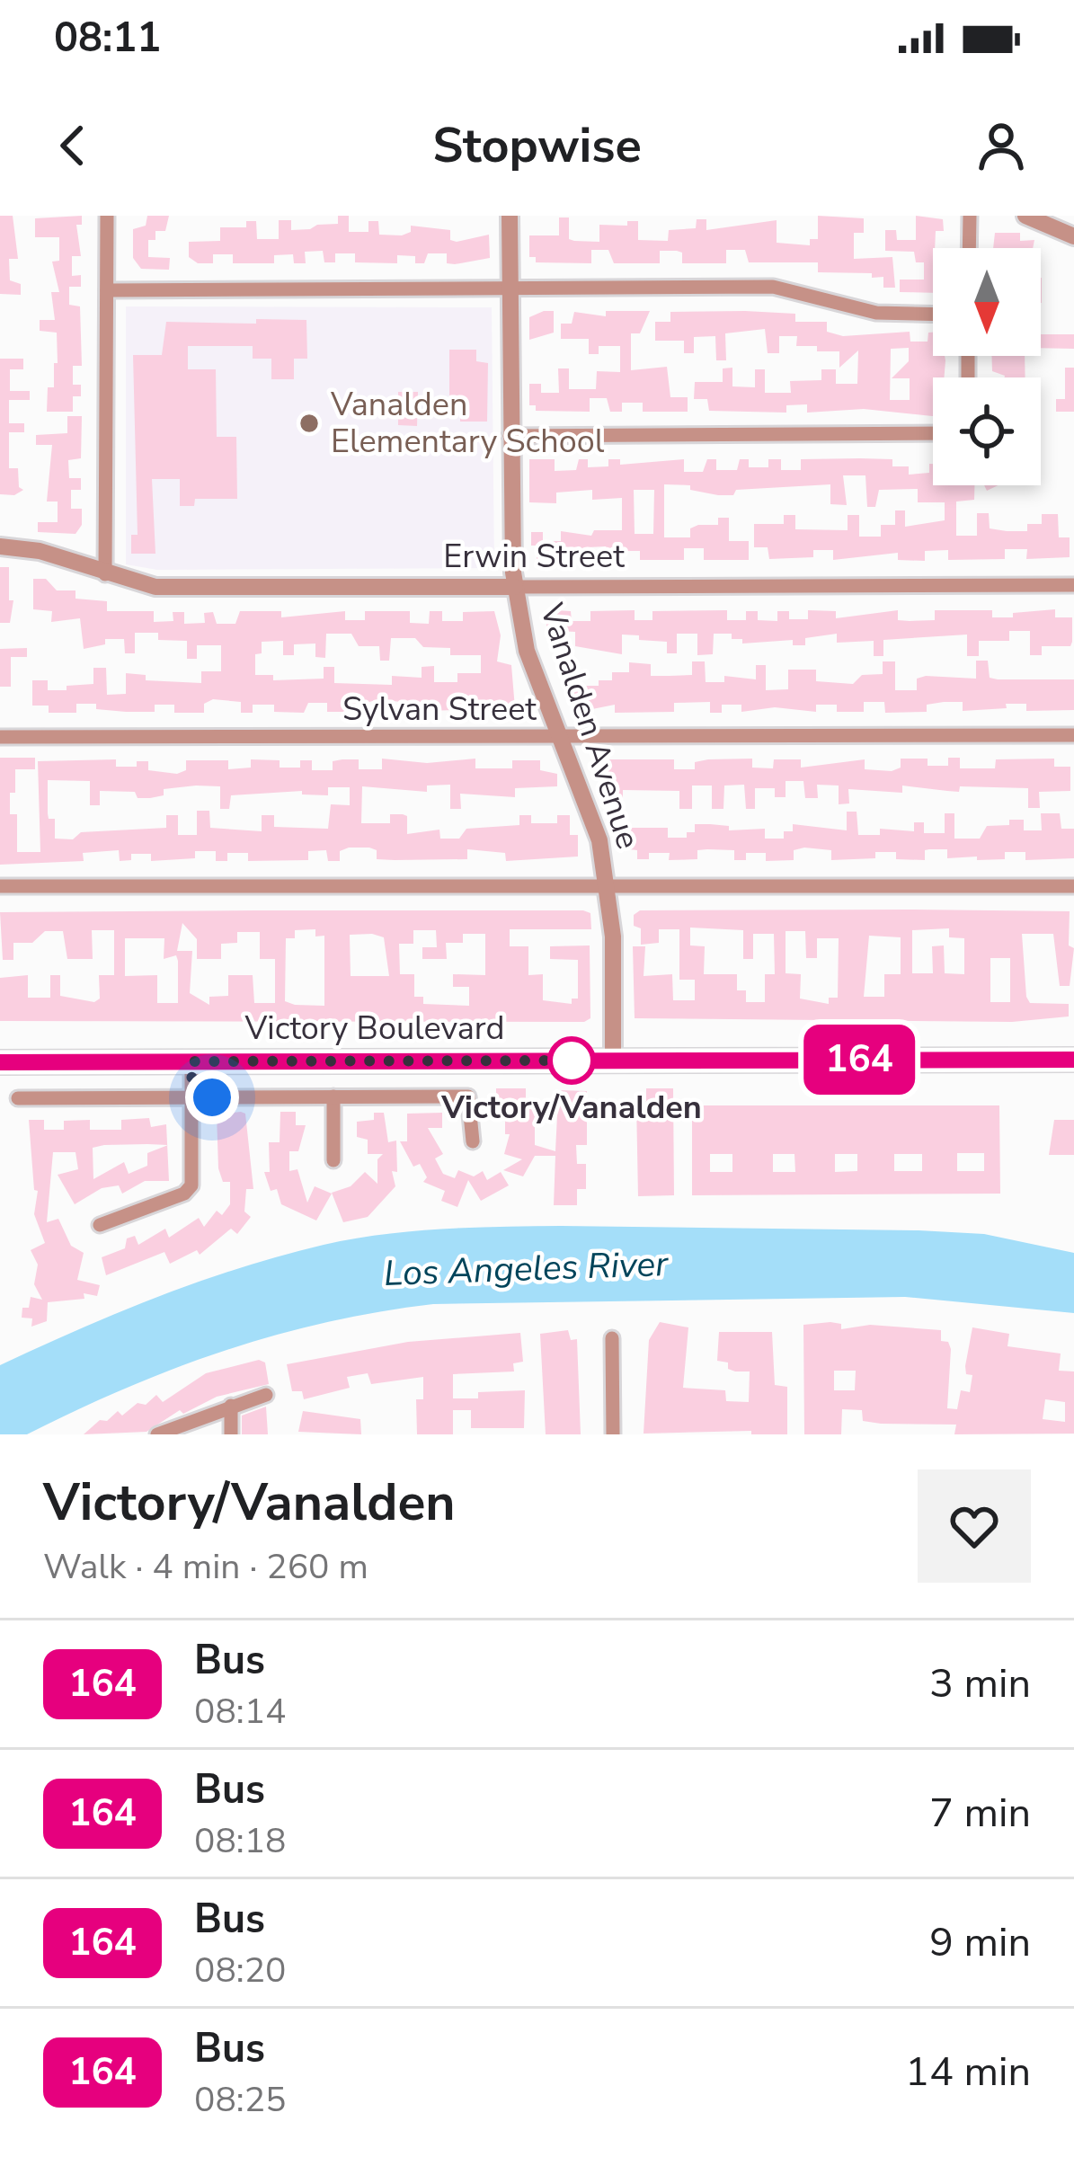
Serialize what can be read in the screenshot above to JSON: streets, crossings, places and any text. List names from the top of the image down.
{
  "streets": {
    "main road": ["Victory Boulevard"],
    "street": ["Erwin Street", "Sylvan Street", "Vanalden Avenue"]
  },
  "crossings": [
    ["Erwin Street", "Vanalden Avenue"],
    ["Sylvan Street", "Vanalden Avenue"],
    ["Vanalden Avenue", "Victory Boulevard"]
  ],
  "water": ["Los Angeles River"],
  "places": ["Vanalden Elementary School", "Victory/Vanalden"],
  "lines": ["bus line 164"],
  "north": "bottom",
  "page": {
    "status": "08:11",
    "header": "Stopwise",
    "on_map": "164",
    "heading": ["Victory/Vanalden", "Walk · 4 min · 260 m"],
    "list": [
      {
        "mark": "164",
        "name": "Bus",
        "note": "08:14",
        "value": "3 min"
      },
      {
        "mark": "164",
        "name": "Bus",
        "note": "08:18",
        "value": "7 min"
      },
      {
        "mark": "164",
        "name": "Bus",
        "note": "08:20",
        "value": "9 min"
      },
      {
        "mark": "164",
        "name": "Bus",
        "note": "08:25",
        "value": "14 min"
      }
    ]
  }
}
